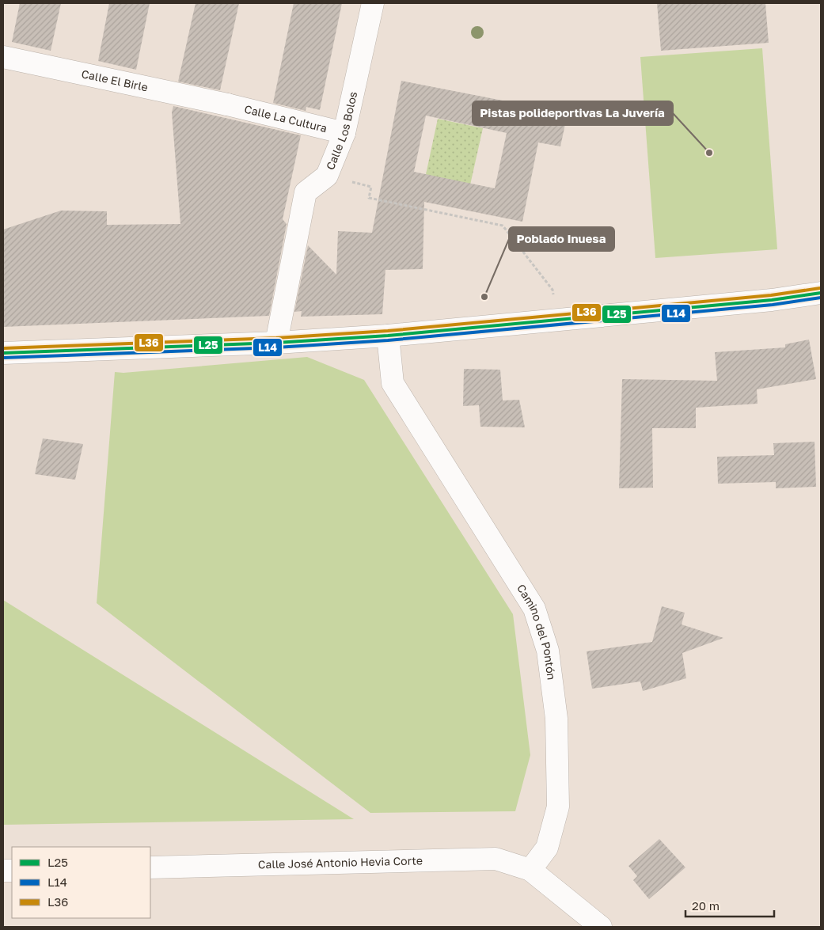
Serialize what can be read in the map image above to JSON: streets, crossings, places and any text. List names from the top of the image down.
{
  "streets": {
    "street": [
      "Calle El Birle",
      "Calle La Cultura",
      "Calle Los Bolos",
      "Camino del Pontón",
      "Calle José Antonio Hevia Corte"
    ]
  },
  "crossings": [
    ["Calle El Birle", "Calle La Cultura"],
    ["Calle La Cultura", "Calle Los Bolos"],
    ["Camino del Pontón", "Calle José Antonio Hevia Corte"]
  ],
  "places": ["Pistas polideportivas La Juvería", "Poblado Inuesa"],
  "lines": ["transit line L36", "transit line L25", "transit line L14"],
  "legend": ["L25", "L14", "L36"],
  "scale_bar": "20 m"
}
